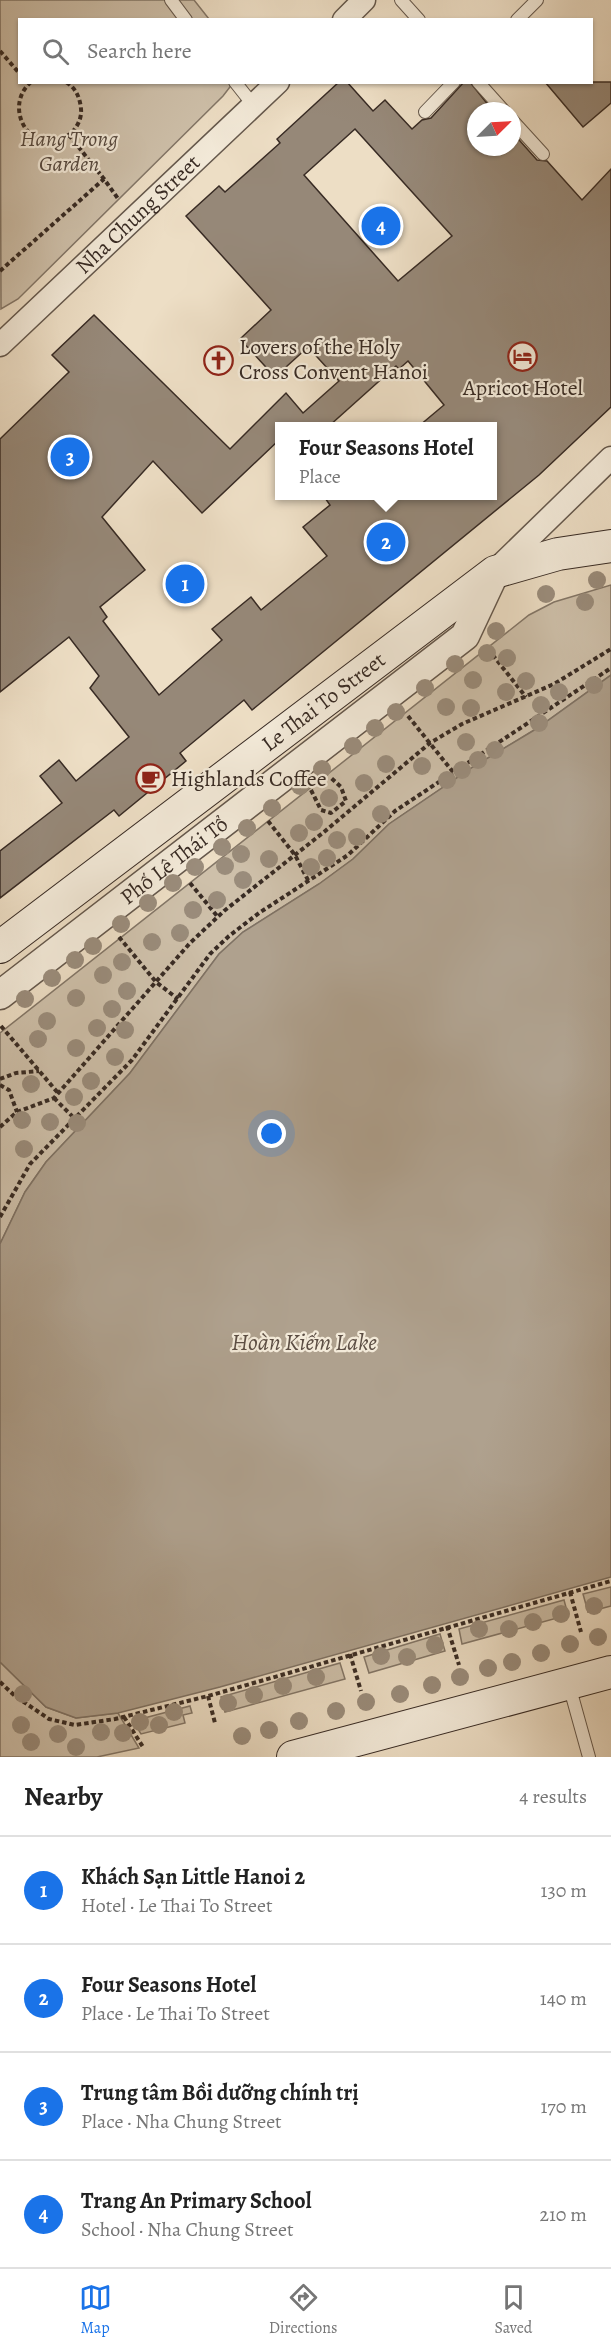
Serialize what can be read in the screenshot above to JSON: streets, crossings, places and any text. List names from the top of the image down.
{
  "streets": {
    "main road": ["Le Thai To Street"],
    "street": ["Nha Chung Street", "Phố Lê Thái Tổ"]
  },
  "crossings": [
    ["Le Thai To Street", "Phố Lê Thái Tổ"]
  ],
  "water": ["Hoàn Kiếm Lake"],
  "parks": ["Hang Trong Garden"],
  "places": {
    "hotel": ["Apricot Hotel"],
    "church": ["Lovers of the Holy Cross Convent Hanoi"],
    "cafe": ["Highlands Coffee"]
  },
  "north": "top right",
  "page": {
    "search": "Search here",
    "pins": [
      "4",
      "3",
      "2",
      "1"
    ],
    "popup": ["Four Seasons Hotel", "Place"],
    "heading": ["Nearby", "4 results"],
    "list": [
      {
        "mark": "1",
        "name": "Khách Sạn Little Hanoi 2",
        "note": "Hotel · Le Thai To Street",
        "value": "130 m"
      },
      {
        "mark": "2",
        "name": "Four Seasons Hotel",
        "note": "Place · Le Thai To Street",
        "value": "140 m"
      },
      {
        "mark": "3",
        "name": "Trung tâm Bồi dưỡng chính trị",
        "note": "Place · Nha Chung Street",
        "value": "170 m"
      },
      {
        "mark": "4",
        "name": "Trang An Primary School",
        "note": "School · Nha Chung Street",
        "value": "210 m"
      }
    ],
    "nav": ["Map", "Directions", "Saved"]
  }
}
